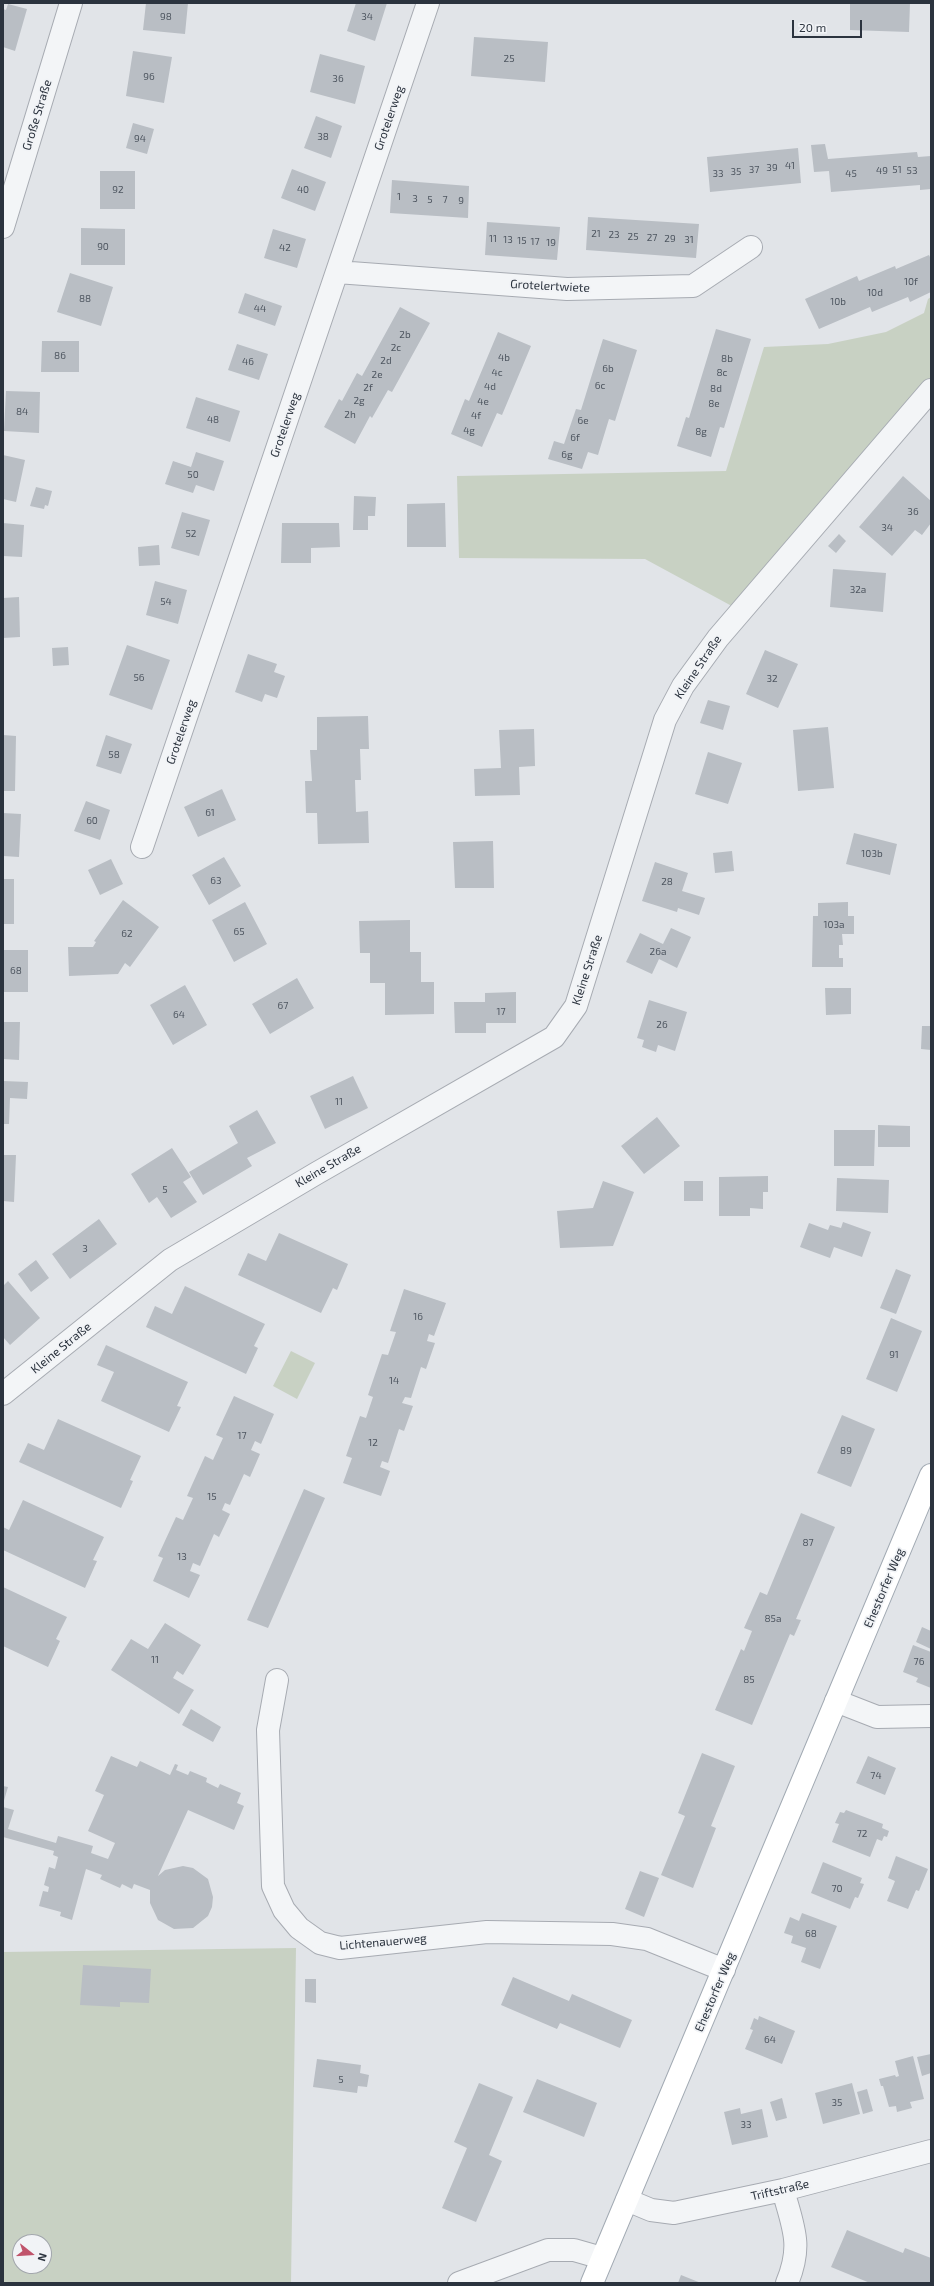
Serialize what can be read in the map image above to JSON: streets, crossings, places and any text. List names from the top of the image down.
{
  "streets": {
    "main road": ["Ehestorfer Weg"],
    "street": [
      "Große Straße",
      "Grotelerweg",
      "Grotelertwiete",
      "Kleine Straße",
      "Lichtenauerweg",
      "Triftstraße"
    ]
  },
  "crossings": [
    ["Grotelerweg", "Grotelertwiete"],
    ["Ehestorfer Weg", "Lichtenauerweg"],
    ["Ehestorfer Weg", "Triftstraße"]
  ],
  "house_numbers": [
    "98",
    "34",
    "25",
    "96",
    "36",
    "38",
    "94",
    "41",
    "39",
    "37",
    "51",
    "49",
    "53",
    "35",
    "33",
    "45",
    "92",
    "40",
    "1",
    "3",
    "5",
    "7",
    "9",
    "21",
    "23",
    "25",
    "27",
    "11",
    "29",
    "13",
    "31",
    "15",
    "17",
    "19",
    "90",
    "42",
    "10f",
    "10d",
    "88",
    "10b",
    "44",
    "2b",
    "2c",
    "86",
    "4b",
    "8b",
    "2d",
    "46",
    "6b",
    "4c",
    "8c",
    "2e",
    "6c",
    "4d",
    "2f",
    "8d",
    "2g",
    "4e",
    "8e",
    "84",
    "2h",
    "4f",
    "48",
    "6e",
    "4g",
    "8g",
    "6f",
    "6g",
    "50",
    "36",
    "34",
    "52",
    "32a",
    "54",
    "56",
    "32",
    "58",
    "61",
    "60",
    "103b",
    "63",
    "28",
    "103a",
    "65",
    "62",
    "26a",
    "68",
    "67",
    "17",
    "64",
    "26",
    "11",
    "5",
    "3",
    "16",
    "91",
    "14",
    "17",
    "12",
    "89",
    "15",
    "87",
    "13",
    "85a",
    "11",
    "76",
    "85",
    "74",
    "72",
    "70",
    "68",
    "64",
    "5",
    "35",
    "33"
  ],
  "scale_bar": "20 m",
  "north": "right"
}
